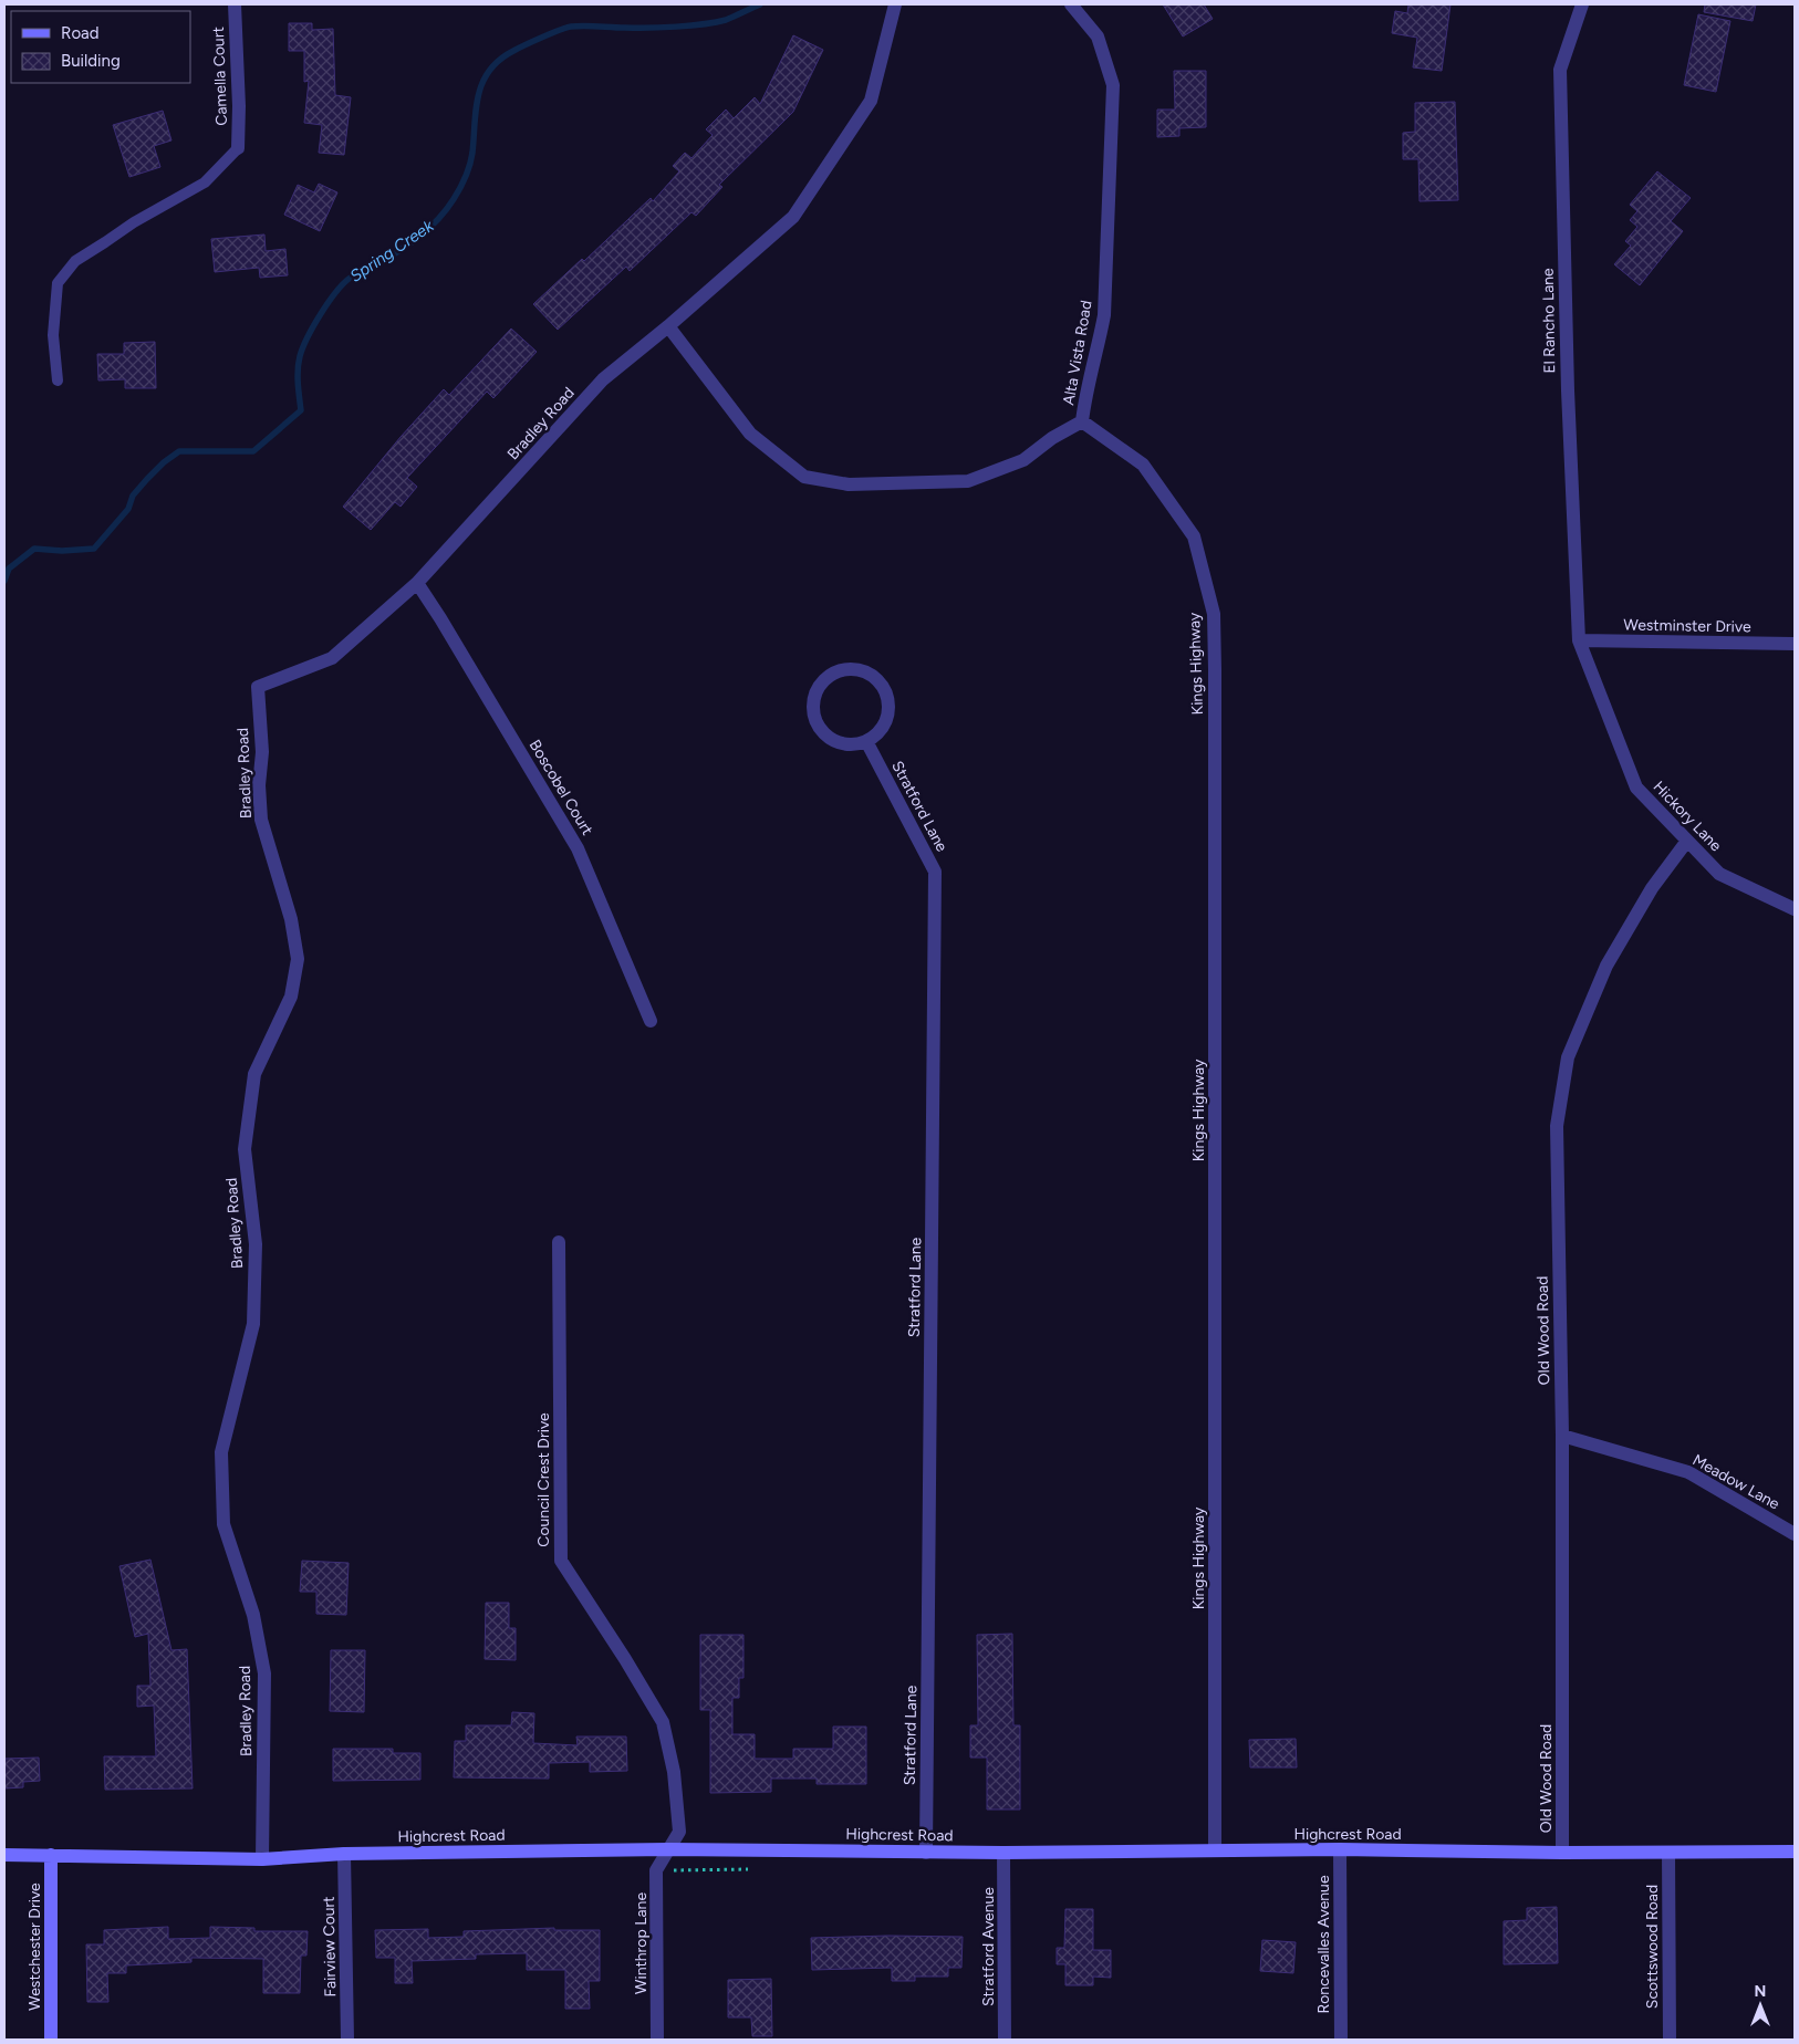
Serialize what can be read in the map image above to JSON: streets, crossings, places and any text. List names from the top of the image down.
{
  "streets": {
    "street": [
      "Camella Court",
      "El Rancho Lane",
      "Alta Vista Road",
      "Bradley Road",
      "Westminster Drive",
      "Kings Highway",
      "Boscobel Court",
      "Stratford Lane",
      "Hickory Lane",
      "Old Wood Road",
      "Council Crest Drive",
      "Meadow Lane",
      "Highcrest Road",
      "Winthrop Lane",
      "Roncevalles Avenue",
      "Westchester Drive",
      "Fairview Court",
      "Stratford Avenue",
      "Scottswood Road"
    ]
  },
  "crossings": [
    ["El Rancho Lane", "Westminster Drive"],
    ["El Rancho Lane", "Hickory Lane"],
    ["Alta Vista Road", "Bradley Road"],
    ["Alta Vista Road", "Kings Highway"],
    ["Bradley Road", "Boscobel Court"],
    ["Bradley Road", "Highcrest Road"],
    ["Westminster Drive", "Hickory Lane"],
    ["Kings Highway", "Highcrest Road"],
    ["Stratford Lane", "Highcrest Road"],
    ["Hickory Lane", "Old Wood Road"],
    ["Old Wood Road", "Meadow Lane"],
    ["Old Wood Road", "Highcrest Road"],
    ["Council Crest Drive", "Highcrest Road"],
    ["Council Crest Drive", "Winthrop Lane"],
    ["Highcrest Road", "Winthrop Lane"],
    ["Highcrest Road", "Roncevalles Avenue"],
    ["Highcrest Road", "Westchester Drive"],
    ["Highcrest Road", "Fairview Court"],
    ["Highcrest Road", "Stratford Avenue"],
    ["Highcrest Road", "Scottswood Road"]
  ],
  "water": ["Spring Creek"],
  "legend": ["Road", "Building"],
  "north": "top"
}
